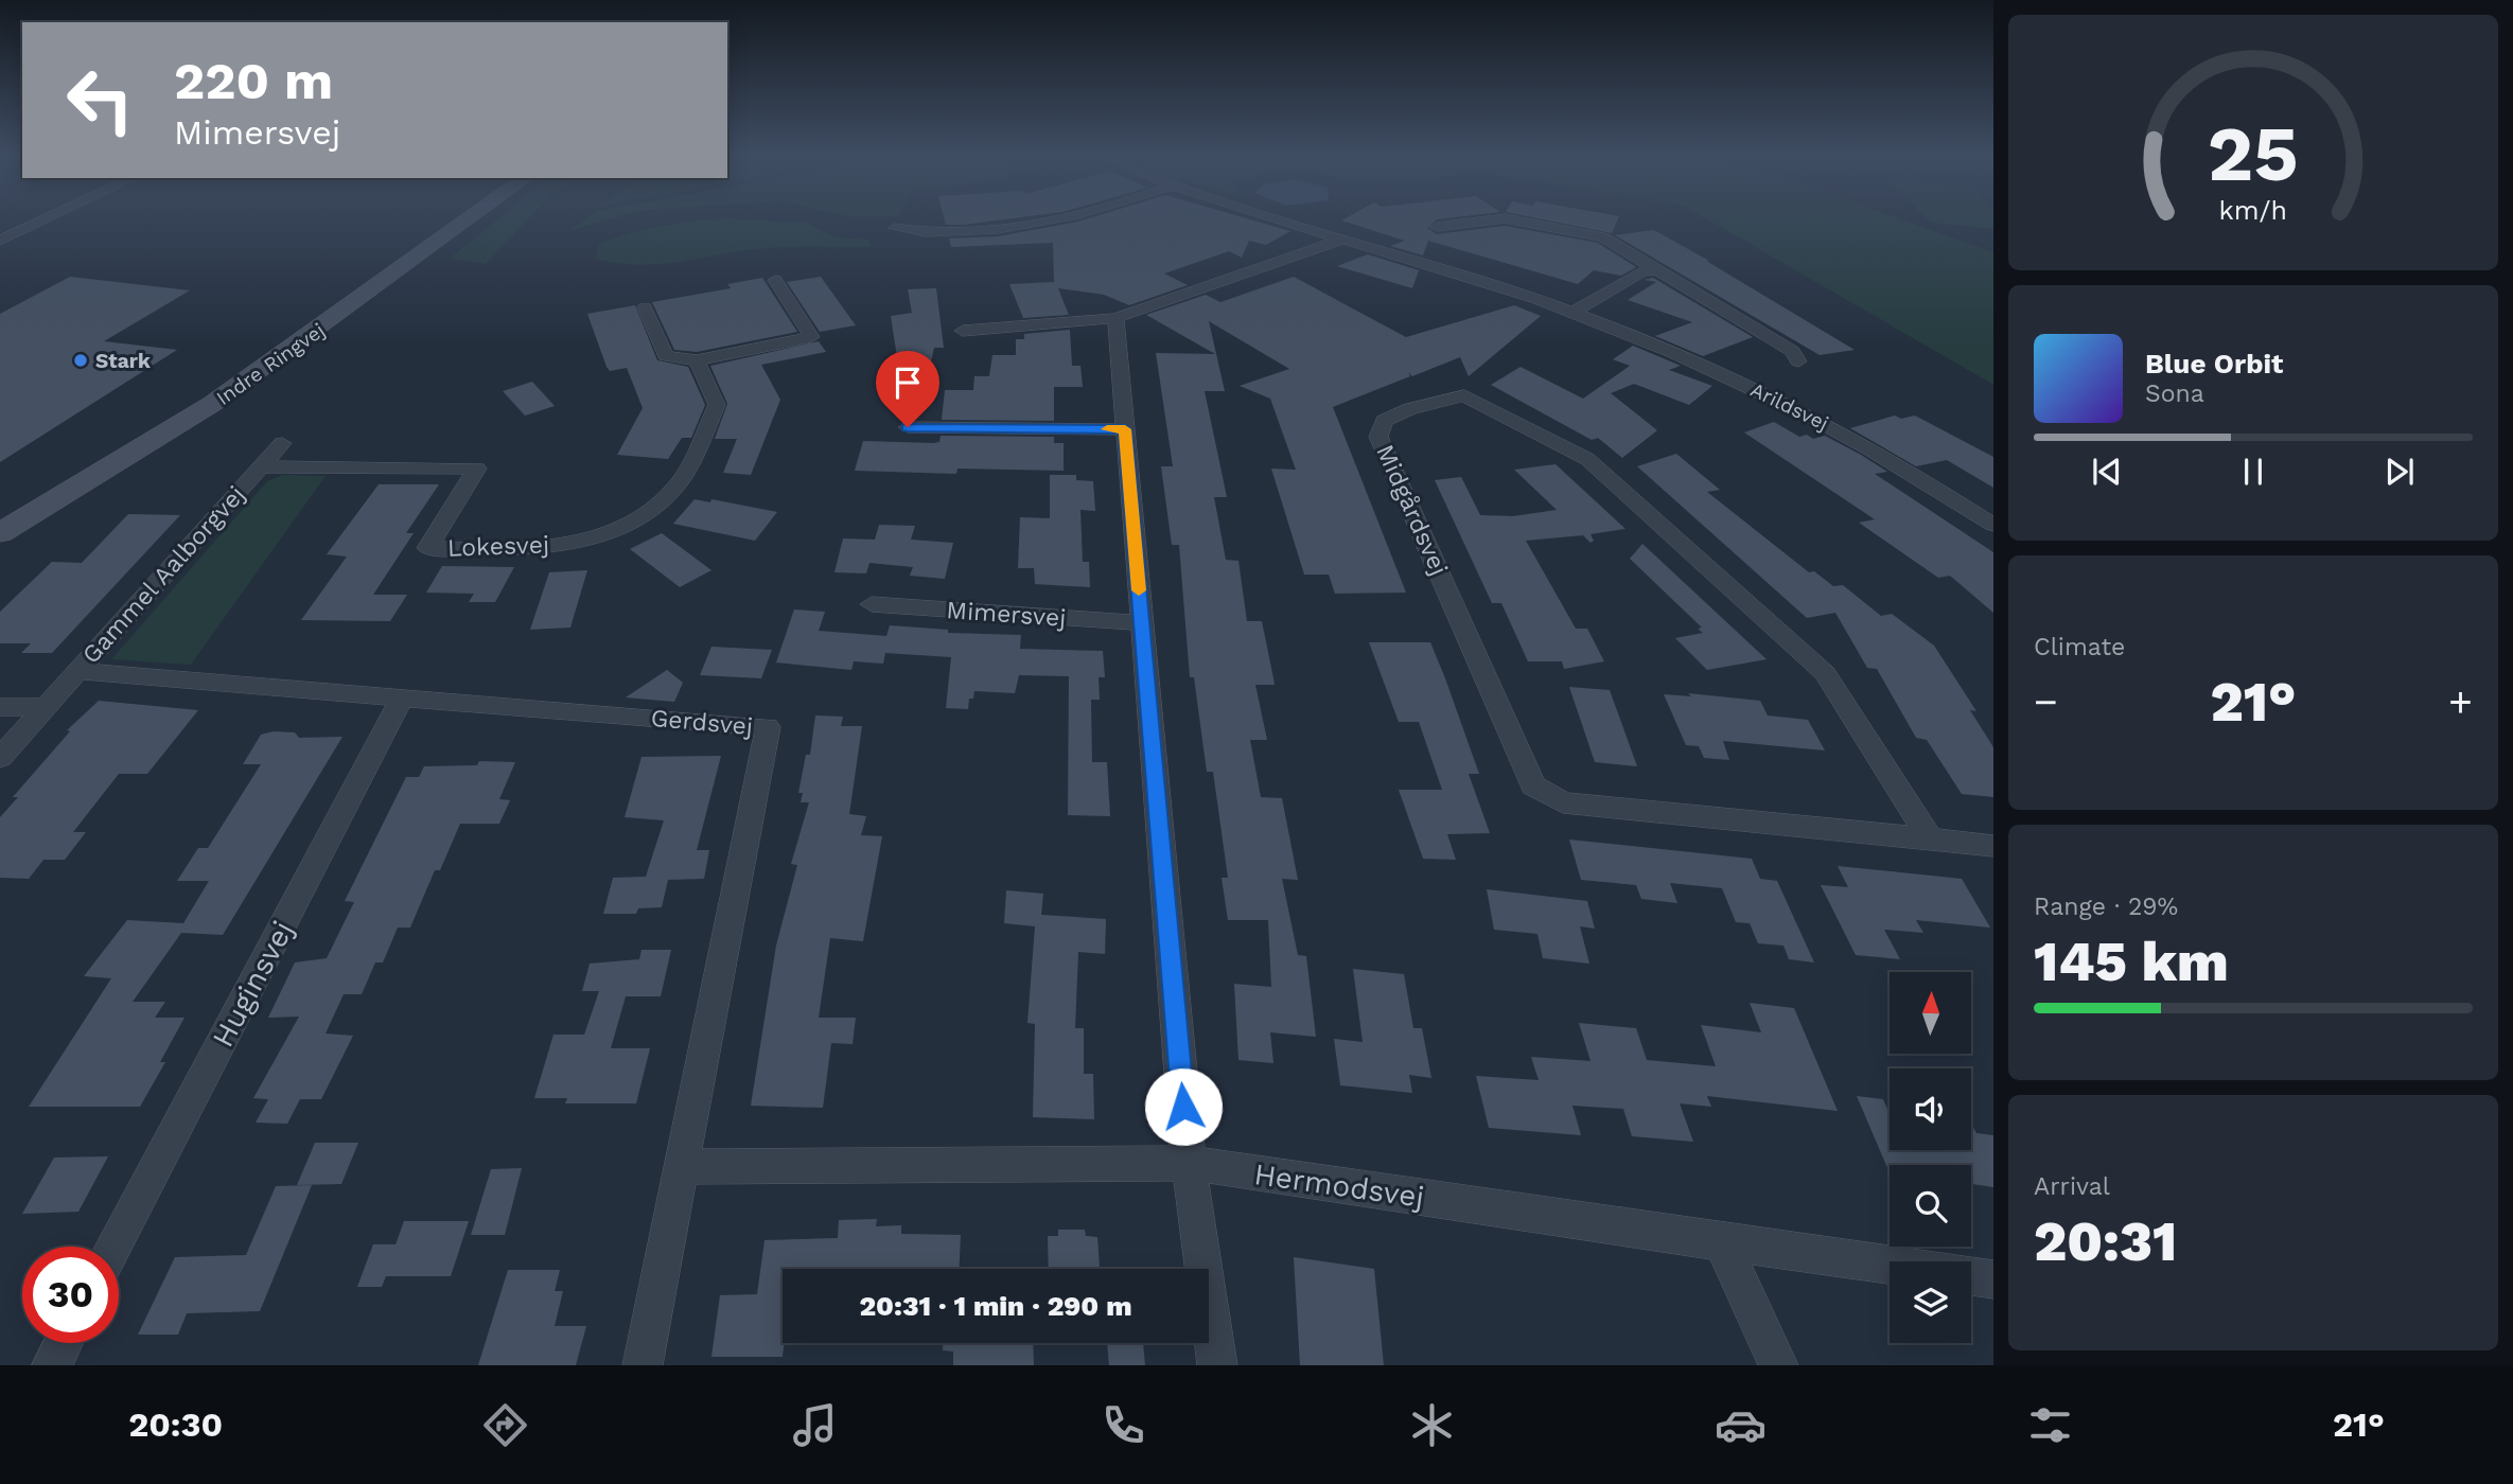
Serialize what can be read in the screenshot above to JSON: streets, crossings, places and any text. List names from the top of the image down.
{
  "streets": {
    "street": [
      "Indre Ringvej",
      "Arildsvej",
      "Midgårdsvej",
      "Lokesvej",
      "Gammel Aalborgvej",
      "Mimersvej",
      "Gerdsvej",
      "Huginsvej",
      "Hermodsvej"
    ]
  },
  "crossings": [
    ["Lokesvej", "Gammel Aalborgvej"],
    ["Gammel Aalborgvej", "Gerdsvej"],
    ["Gerdsvej", "Huginsvej"],
    ["Gerdsvej", "Hermodsvej"]
  ],
  "places": ["Stark"],
  "north": "top",
  "page": {
    "turn": ["220 m", "Mimersvej"],
    "song": ["Blue Orbit", "Sona"],
    "tile": [
      "Climate",
      ["Range · 29%", "145 km"],
      ["Arrival", "20:31"]
    ],
    "heat": ["−", "21°", "+"],
    "limit": "30",
    "trip": "20:31 · 1 min · 290 m",
    "tabs": ["20:30", "21°"],
    "gauge": ["25", "km/h"]
  }
}
